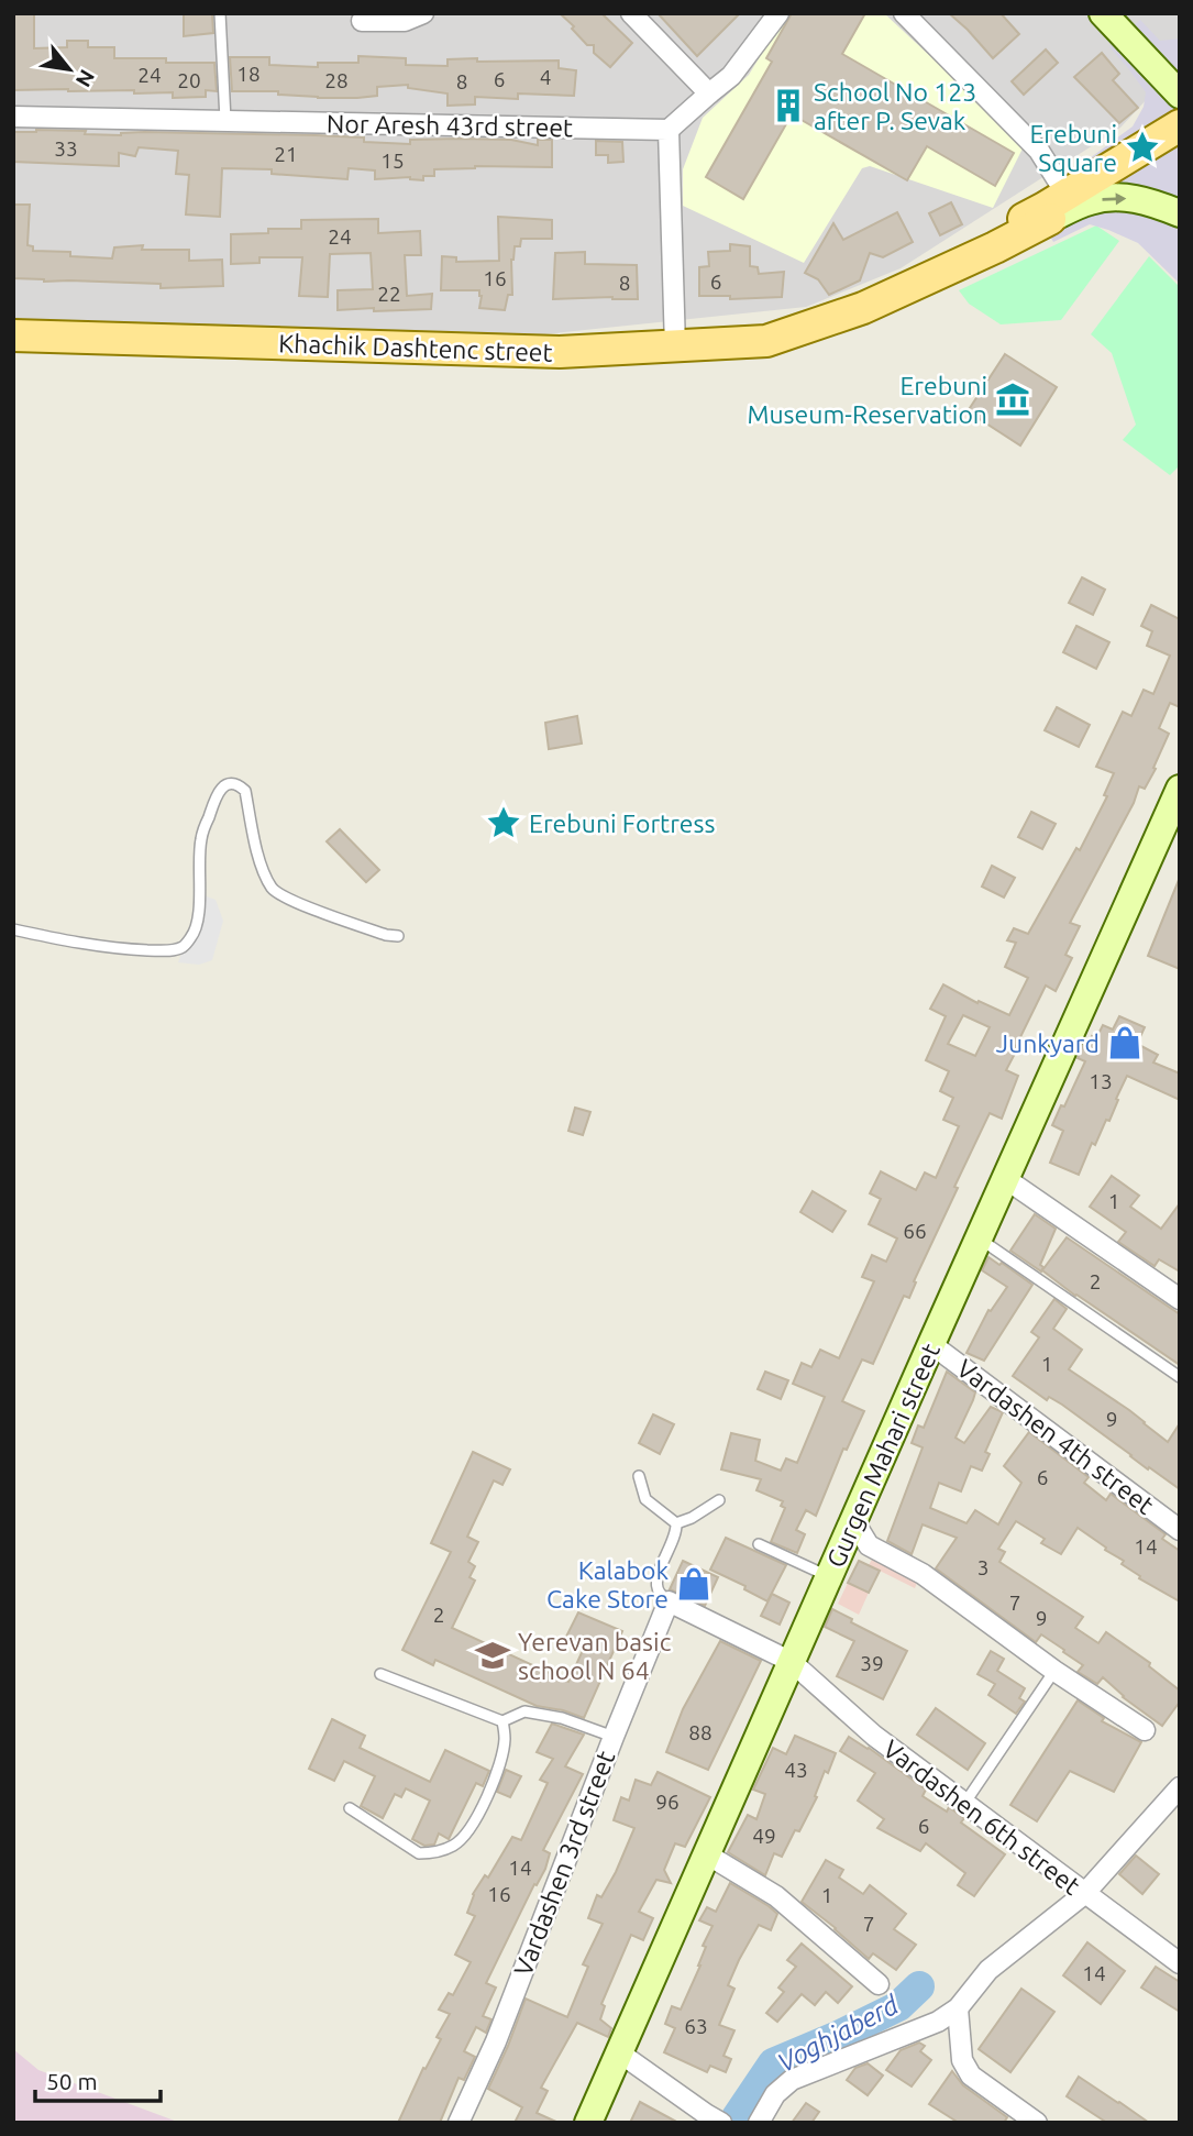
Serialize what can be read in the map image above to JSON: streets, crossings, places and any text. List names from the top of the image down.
{
  "streets": {
    "main road": ["Khachik Dashtenc street", "Gurgen Mahari street"],
    "street": [
      "Nor Aresh 43rd street",
      "Vardashen 4th street",
      "Vardashen 6th street",
      "Vardashen 3rd street"
    ]
  },
  "crossings": [
    ["Vardashen 4th street", "Gurgen Mahari street"],
    ["Gurgen Mahari street", "Vardashen 6th street"],
    ["Vardashen 6th street", "Vardashen 3rd street"]
  ],
  "water": ["Voghjaberd"],
  "places": {
    "building": ["School No 123 after P. Sevak"],
    "place": ["Erebuni Square", "Erebuni Fortress"],
    "museum": ["Erebuni Museum-Reservation"],
    "shop": ["Junkyard", "Kalabok Cake Store"],
    "school or university": ["Yerevan basic school N 64"]
  },
  "house_numbers": [
    "18",
    "24",
    "4",
    "6",
    "20",
    "28",
    "8",
    "33",
    "21",
    "15",
    "24",
    "16",
    "6",
    "8",
    "22",
    "13",
    "1",
    "66",
    "2",
    "1",
    "9",
    "6",
    "14",
    "3",
    "7",
    "2",
    "9",
    "39",
    "88",
    "43",
    "96",
    "6",
    "49",
    "14",
    "16",
    "1",
    "7",
    "14",
    "63"
  ],
  "scale_bar": "50 m",
  "north": "bottom right"
}
